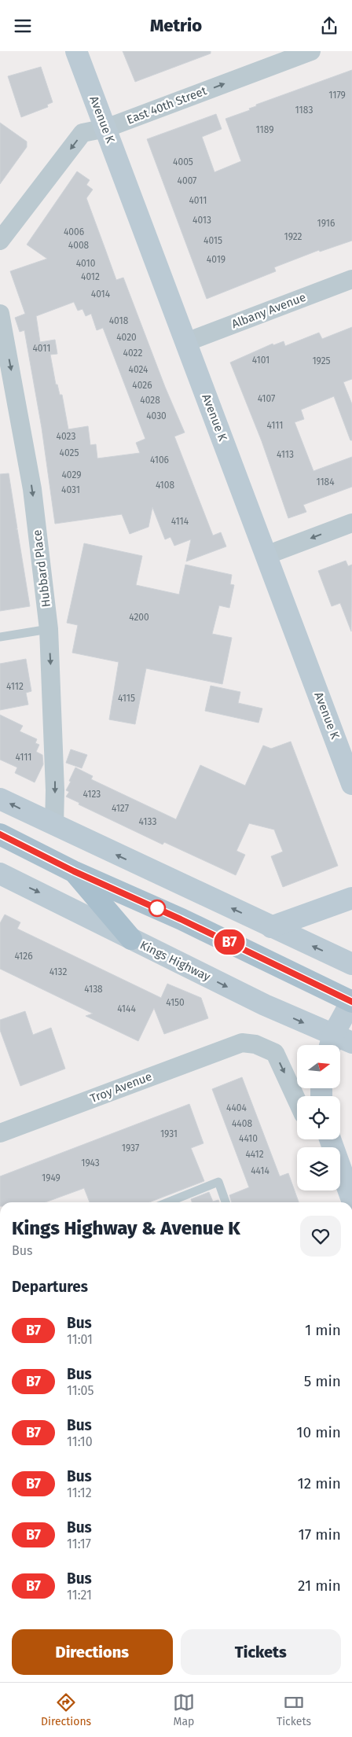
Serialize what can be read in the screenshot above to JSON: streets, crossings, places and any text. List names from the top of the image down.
{
  "streets": {
    "street": [
      "East 40th Street",
      "Avenue K",
      "Albany Avenue",
      "Hubbard Place",
      "Kings Highway",
      "Troy Avenue"
    ]
  },
  "crossings": [
    ["East 40th Street", "Avenue K"],
    ["Avenue K", "Albany Avenue"]
  ],
  "one_way": ["Hubbard Place", "Troy Avenue"],
  "lines": ["bus line B7"],
  "house_numbers": [
    "1179",
    "1183",
    "1189",
    "4005",
    "4007",
    "4011",
    "4013",
    "1916",
    "4006",
    "1922",
    "4015",
    "4008",
    "4019",
    "4010",
    "4012",
    "4014",
    "4018",
    "4020",
    "4011",
    "4022",
    "4101",
    "1925",
    "4024",
    "4026",
    "4107",
    "4028",
    "4030",
    "4111",
    "4023",
    "4025",
    "4113",
    "4106",
    "4029",
    "1184",
    "4108",
    "4031",
    "4114",
    "4200",
    "4112",
    "4115",
    "4111",
    "4123",
    "4127",
    "4133",
    "4126",
    "4132",
    "4138",
    "4150",
    "4144",
    "4404",
    "4408",
    "1931",
    "4410",
    "1937",
    "4412",
    "1943",
    "4414",
    "1949"
  ],
  "north": "right",
  "page": {
    "header": "Metrio",
    "on_map": "B7",
    "heading": [
      ["Kings Highway & Avenue K", "Bus"],
      "Departures"
    ],
    "list": [
      {
        "mark": "B7",
        "name": "Bus",
        "note": "11:01",
        "value": "1 min"
      },
      {
        "mark": "B7",
        "name": "Bus",
        "note": "11:05",
        "value": "5 min"
      },
      {
        "mark": "B7",
        "name": "Bus",
        "note": "11:10",
        "value": "10 min"
      },
      {
        "mark": "B7",
        "name": "Bus",
        "note": "11:12",
        "value": "12 min"
      },
      {
        "mark": "B7",
        "name": "Bus",
        "note": "11:17",
        "value": "17 min"
      },
      {
        "mark": "B7",
        "name": "Bus",
        "note": "11:21",
        "value": "21 min"
      }
    ],
    "buttons": ["Directions", "Tickets"],
    "tabs": ["Directions", "Map", "Tickets"]
  }
}
